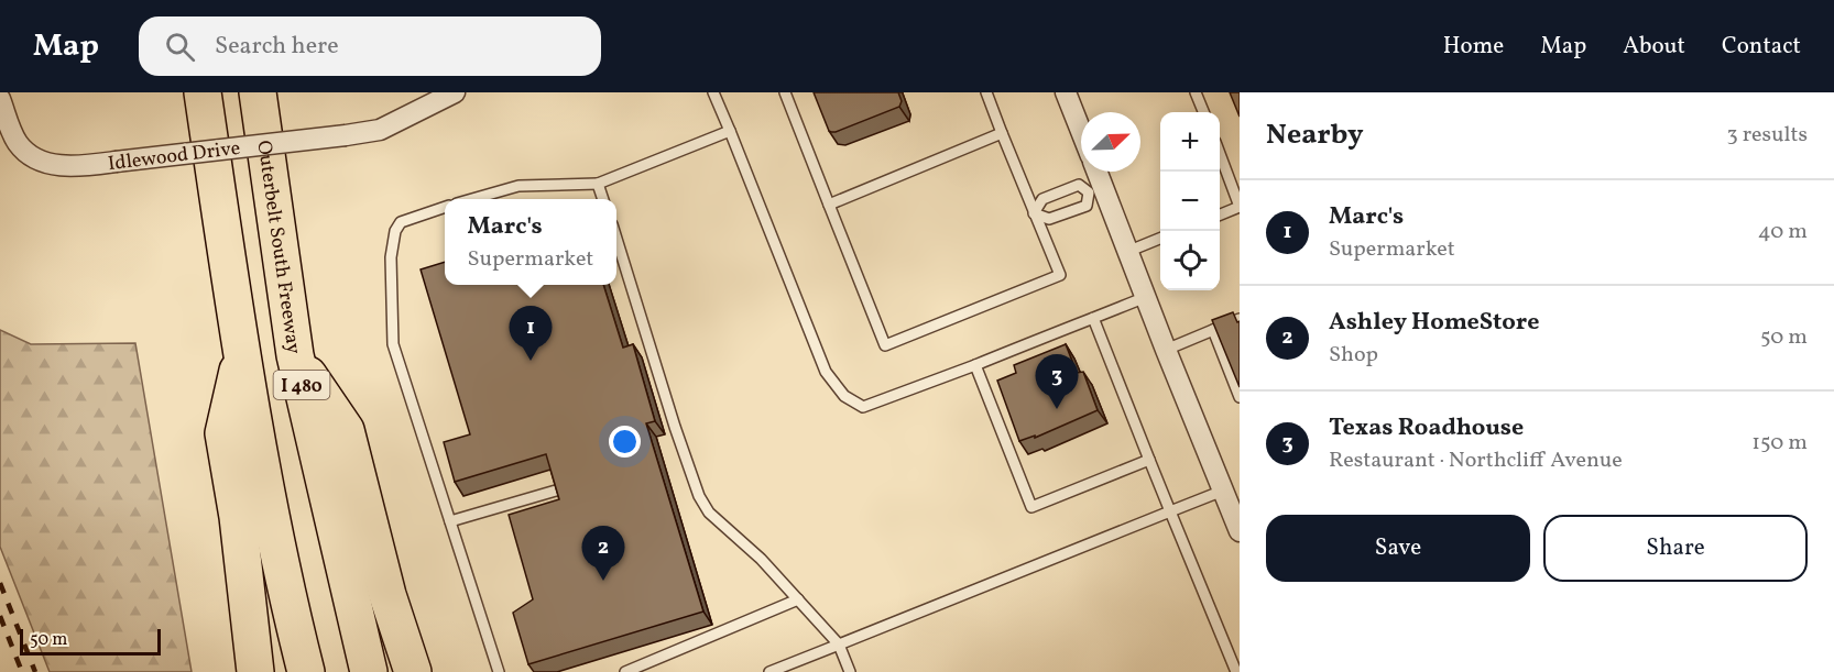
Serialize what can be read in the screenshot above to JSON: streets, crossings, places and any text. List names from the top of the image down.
{
  "streets": {
    "highway": ["Outerbelt South Freeway", "I 480"],
    "street": ["Idlewood Drive"]
  },
  "scale_bar": "50 m",
  "north": "top right",
  "page": {
    "header": "Map",
    "search": "Search here",
    "nav": [
      "Home",
      "Map",
      "About",
      "Contact"
    ],
    "heading": ["Nearby", "3 results"],
    "map_buttons": ["+", "−"],
    "list": [
      {
        "mark": "1",
        "name": "Marc's",
        "note": "Supermarket",
        "value": "40 m"
      },
      {
        "mark": "2",
        "name": "Ashley HomeStore",
        "note": "Shop",
        "value": "50 m"
      },
      {
        "mark": "3",
        "name": "Texas Roadhouse",
        "note": "Restaurant · Northcliff Avenue",
        "value": "150 m"
      }
    ],
    "popup": ["Marc's", "Supermarket"],
    "pins": ["1", "3", "2"],
    "buttons": ["Save", "Share"],
    "scale": "50 m"
  }
}
